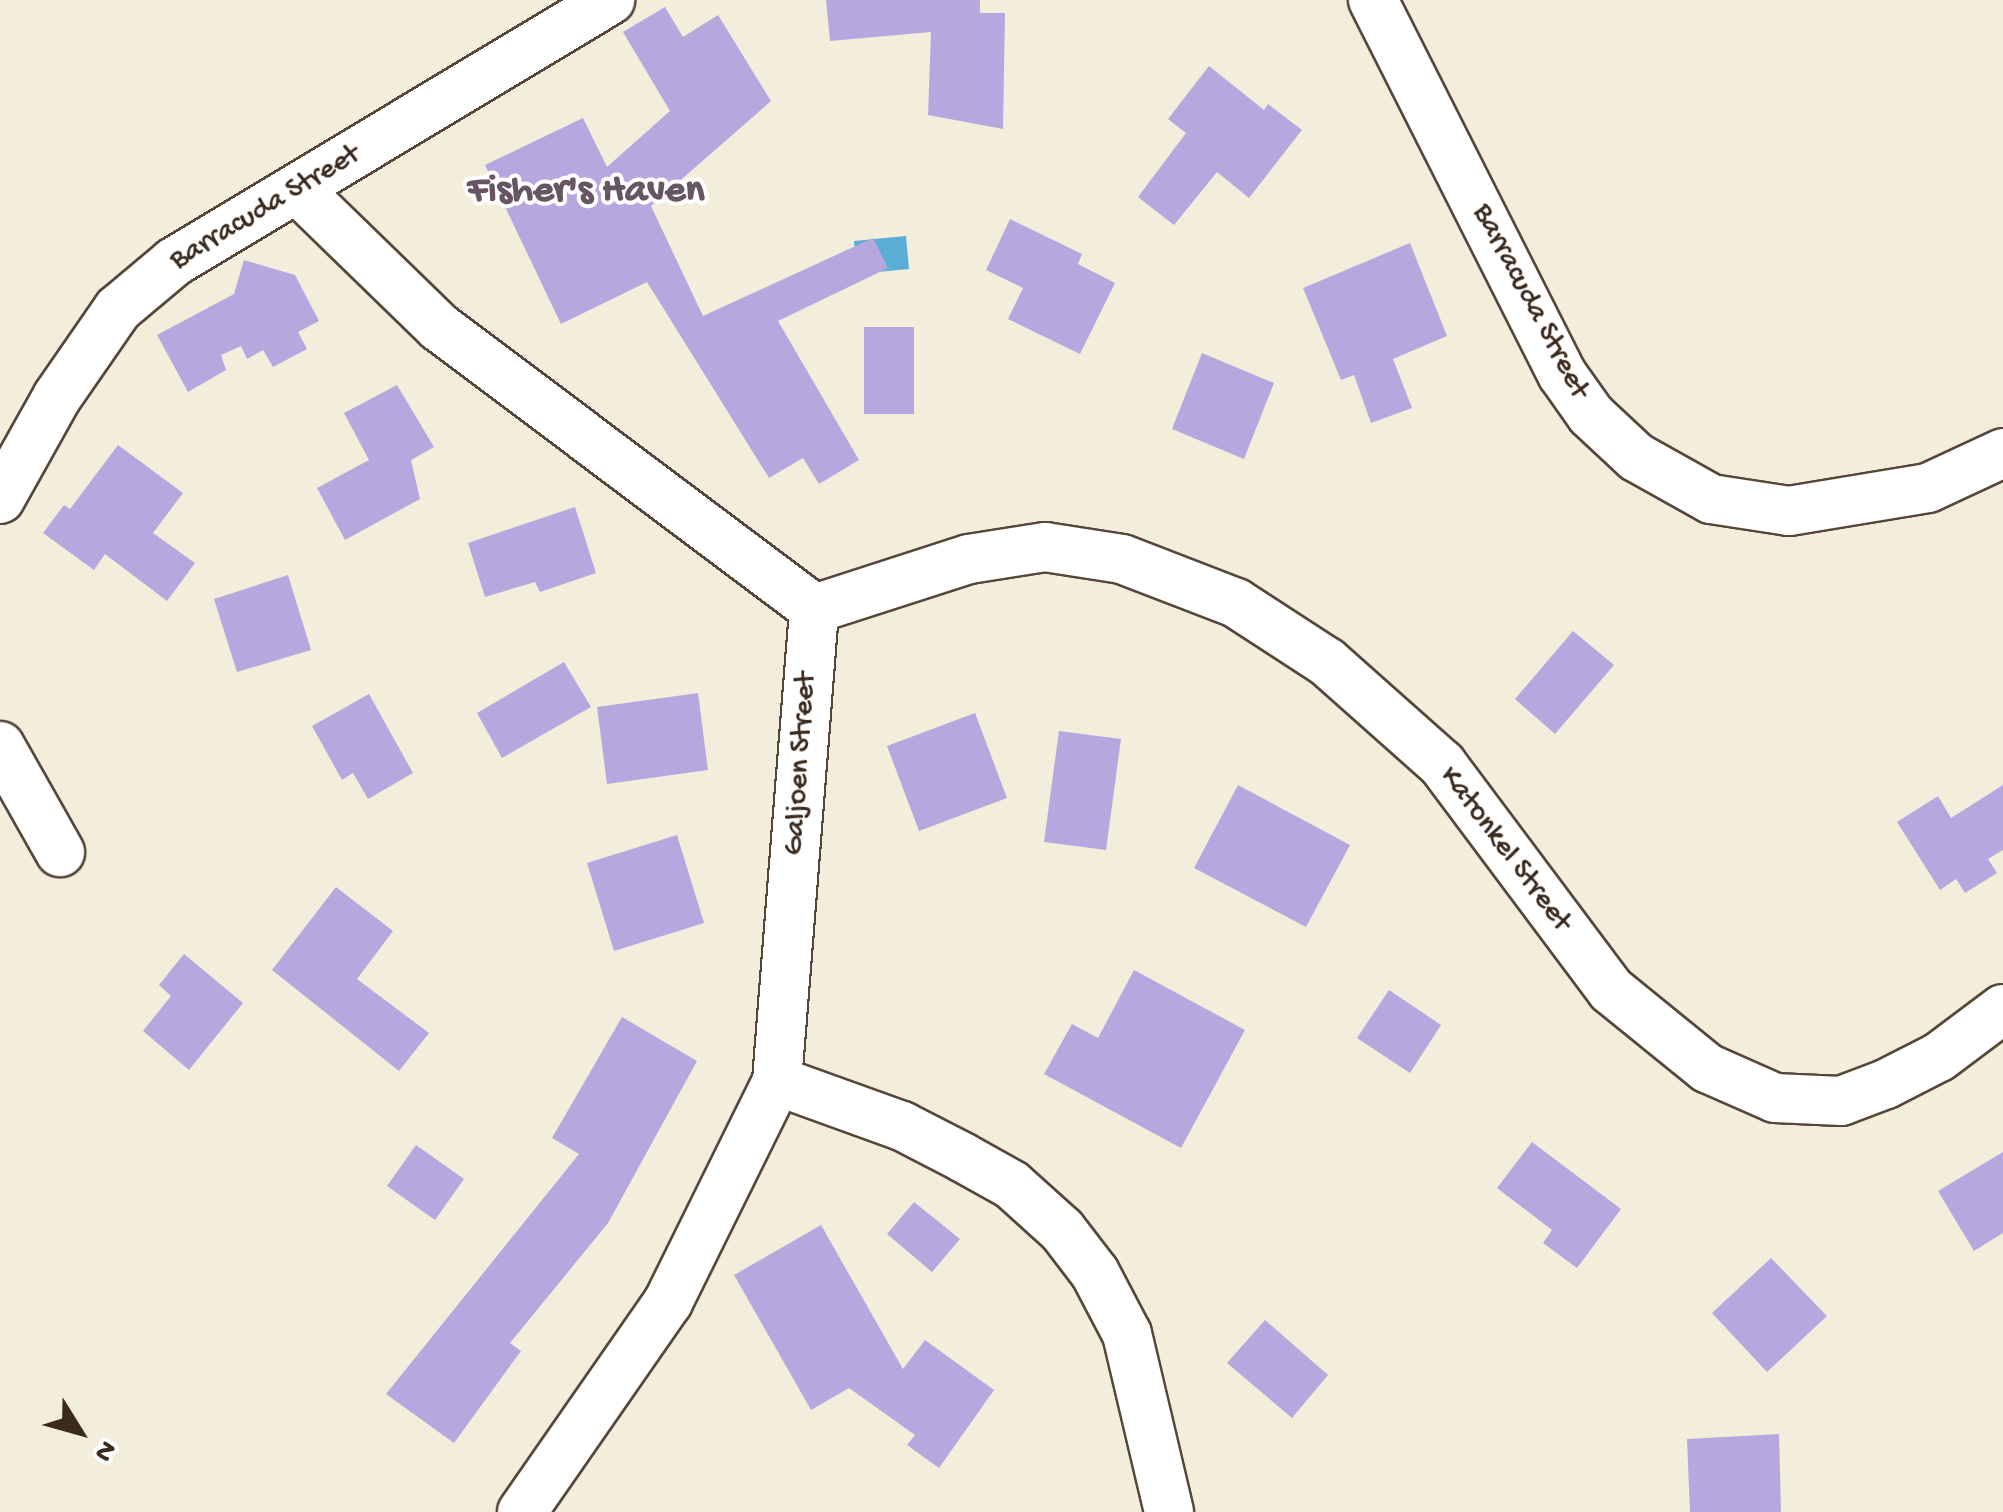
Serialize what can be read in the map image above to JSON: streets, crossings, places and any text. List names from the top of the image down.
{
  "streets": {
    "street": ["Barracuda Street", "Galjoen Street", "Katonkel Street"]
  },
  "crossings": [
    ["Galjoen Street", "Katonkel Street"]
  ],
  "districts": ["Fisher's Haven"],
  "north": "bottom right"
}
